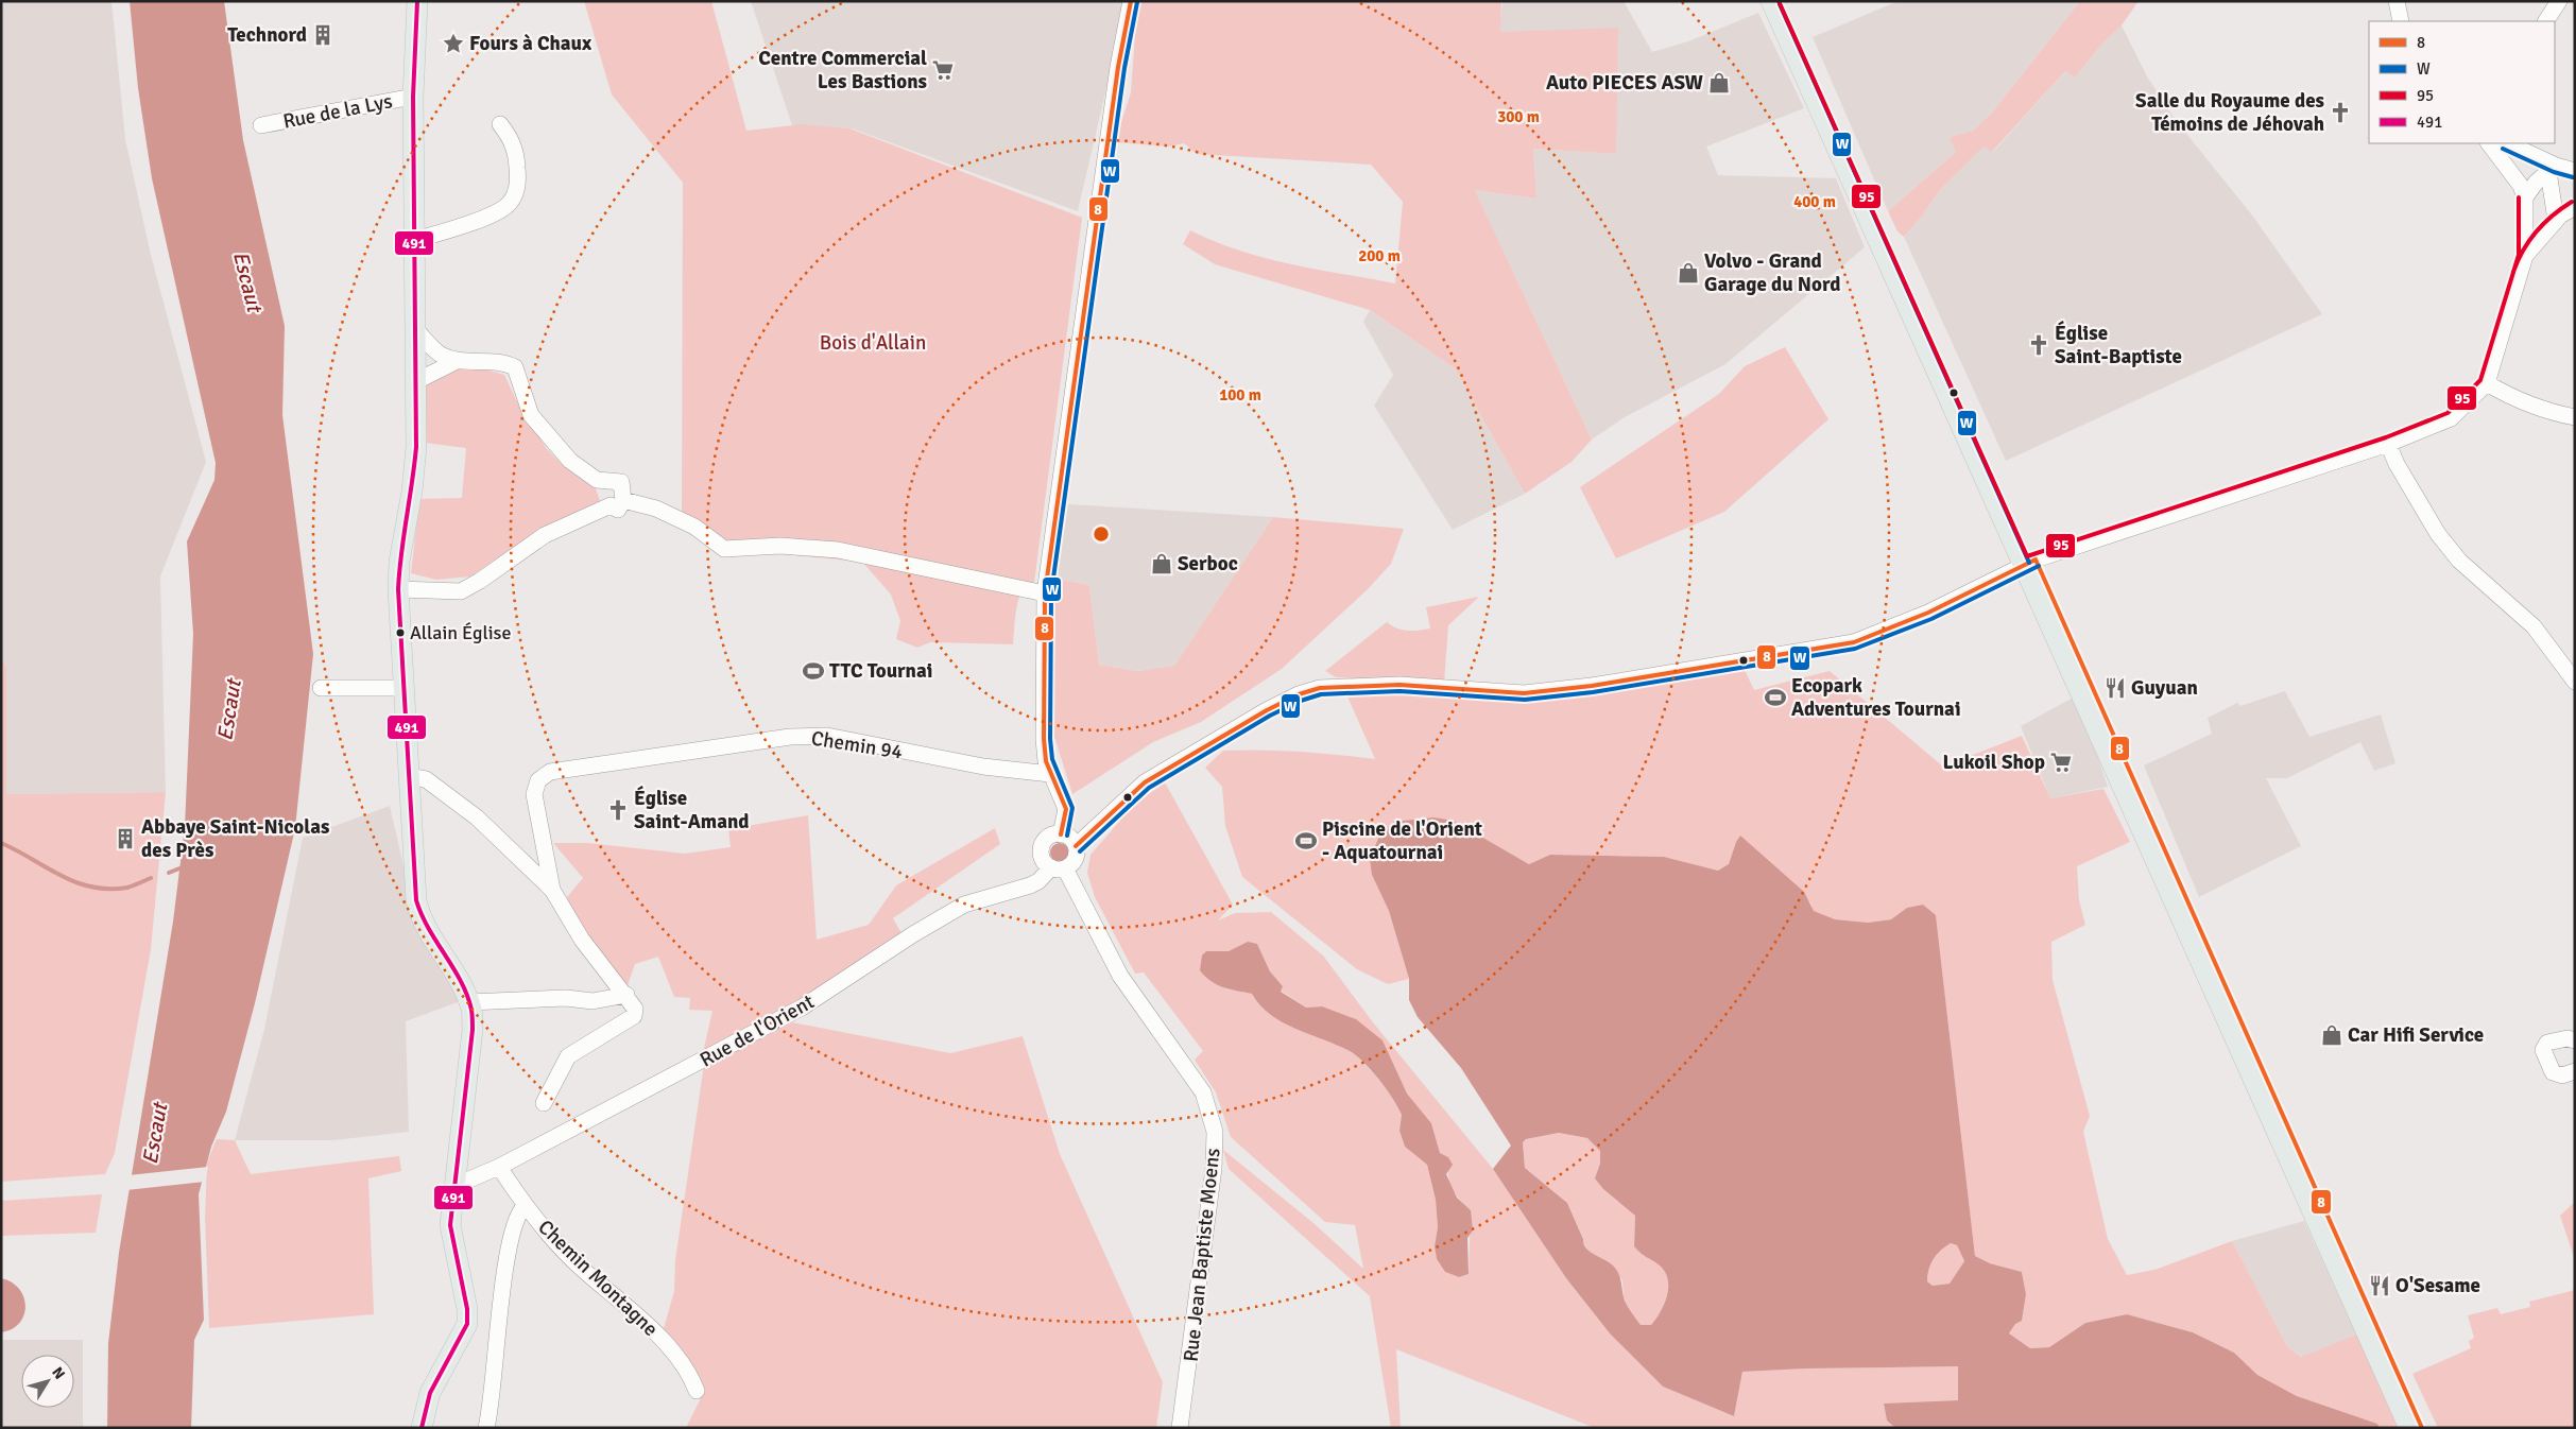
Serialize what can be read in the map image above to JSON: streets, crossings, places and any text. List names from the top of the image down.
{
  "streets": {
    "main road": ["Rue de la Lys"],
    "street": [
      "Chemin 94",
      "Rue de l'Orient",
      "Rue Jean Baptiste Moens",
      "Chemin Montagne"
    ]
  },
  "crossings": [
    ["Rue de la Lys", "Rue de l'Orient"],
    ["Rue de l'Orient", "Rue Jean Baptiste Moens"],
    ["Rue de l'Orient", "Chemin Montagne"]
  ],
  "water": ["Escaut"],
  "parks": ["Bois d'Allain"],
  "places": {
    "building": ["Technord", "Abbaye Saint-Nicolas des Près"],
    "place": ["Fours à Chaux"],
    "supermarket": ["Centre Commercial Les Bastions", "Lukoil Shop"],
    "shop": [
      "Auto PIECES ASW",
      "Volvo - Grand Garage du Nord",
      "Serboc",
      "Car Hifi Service"
    ],
    "church": ["Salle du Royaume des Témoins de Jéhovah", "Église Saint-Baptiste", "Église Saint-Amand"],
    "other": ["Allain Église"],
    "sports": ["TTC Tournai", "Ecopark Adventures Tournai", "Piscine de l'Orient - Aquatournai"],
    "restaurant": ["Guyuan", "O'Sesame"]
  },
  "lines": [
    "transit line 8",
    "transit line 95",
    "transit line 491",
    "transit line W"
  ],
  "legend": [
    "8",
    "W",
    "95",
    "491"
  ],
  "north": "top right",
  "rings": [
    "300 m",
    "400 m",
    "200 m",
    "100 m"
  ]
}
